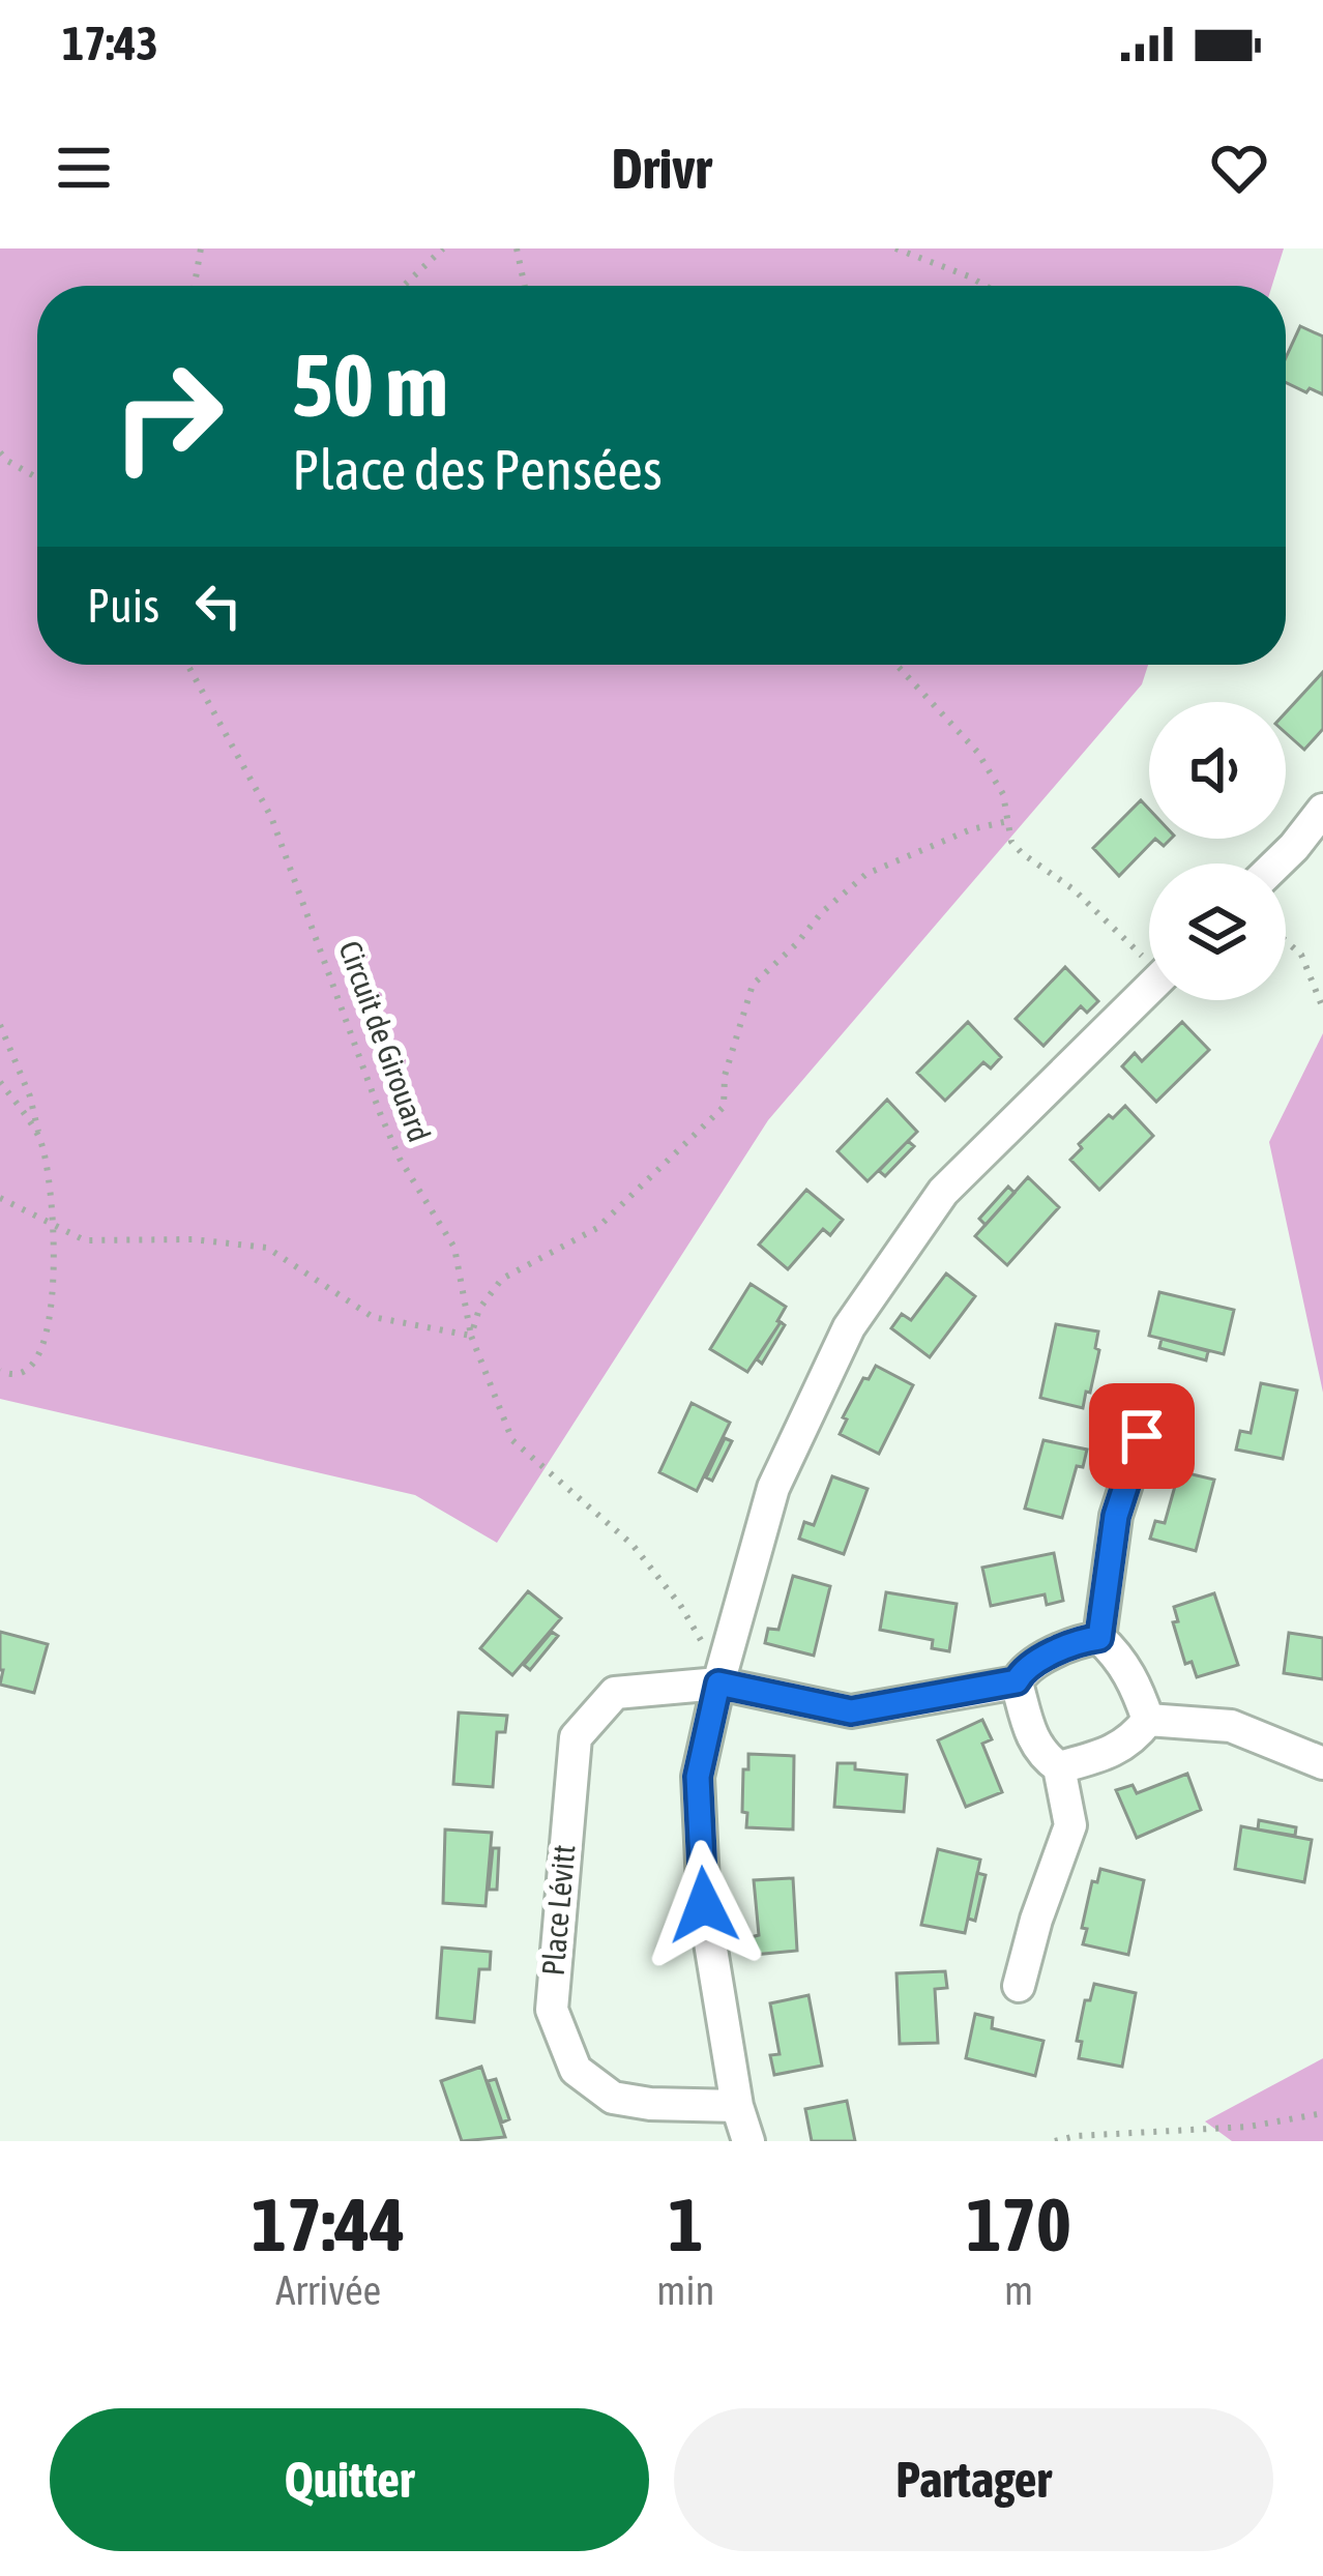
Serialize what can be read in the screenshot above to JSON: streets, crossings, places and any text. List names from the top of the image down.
{
  "streets": {
    "street": ["Place Lévitt"],
    "path": ["Circuit de Girouard"]
  },
  "crossings": [
    ["Circuit de Girouard", "Place Lévitt"]
  ],
  "page": {
    "status": "17:43",
    "header": "Drivr",
    "turn": ["50 m", "Place des Pensées"],
    "then": "Puis",
    "eta": [
      "17:44",
      "Arrivée",
      "1",
      "min",
      "170",
      "m"
    ],
    "buttons": ["Quitter", "Partager"]
  }
}
